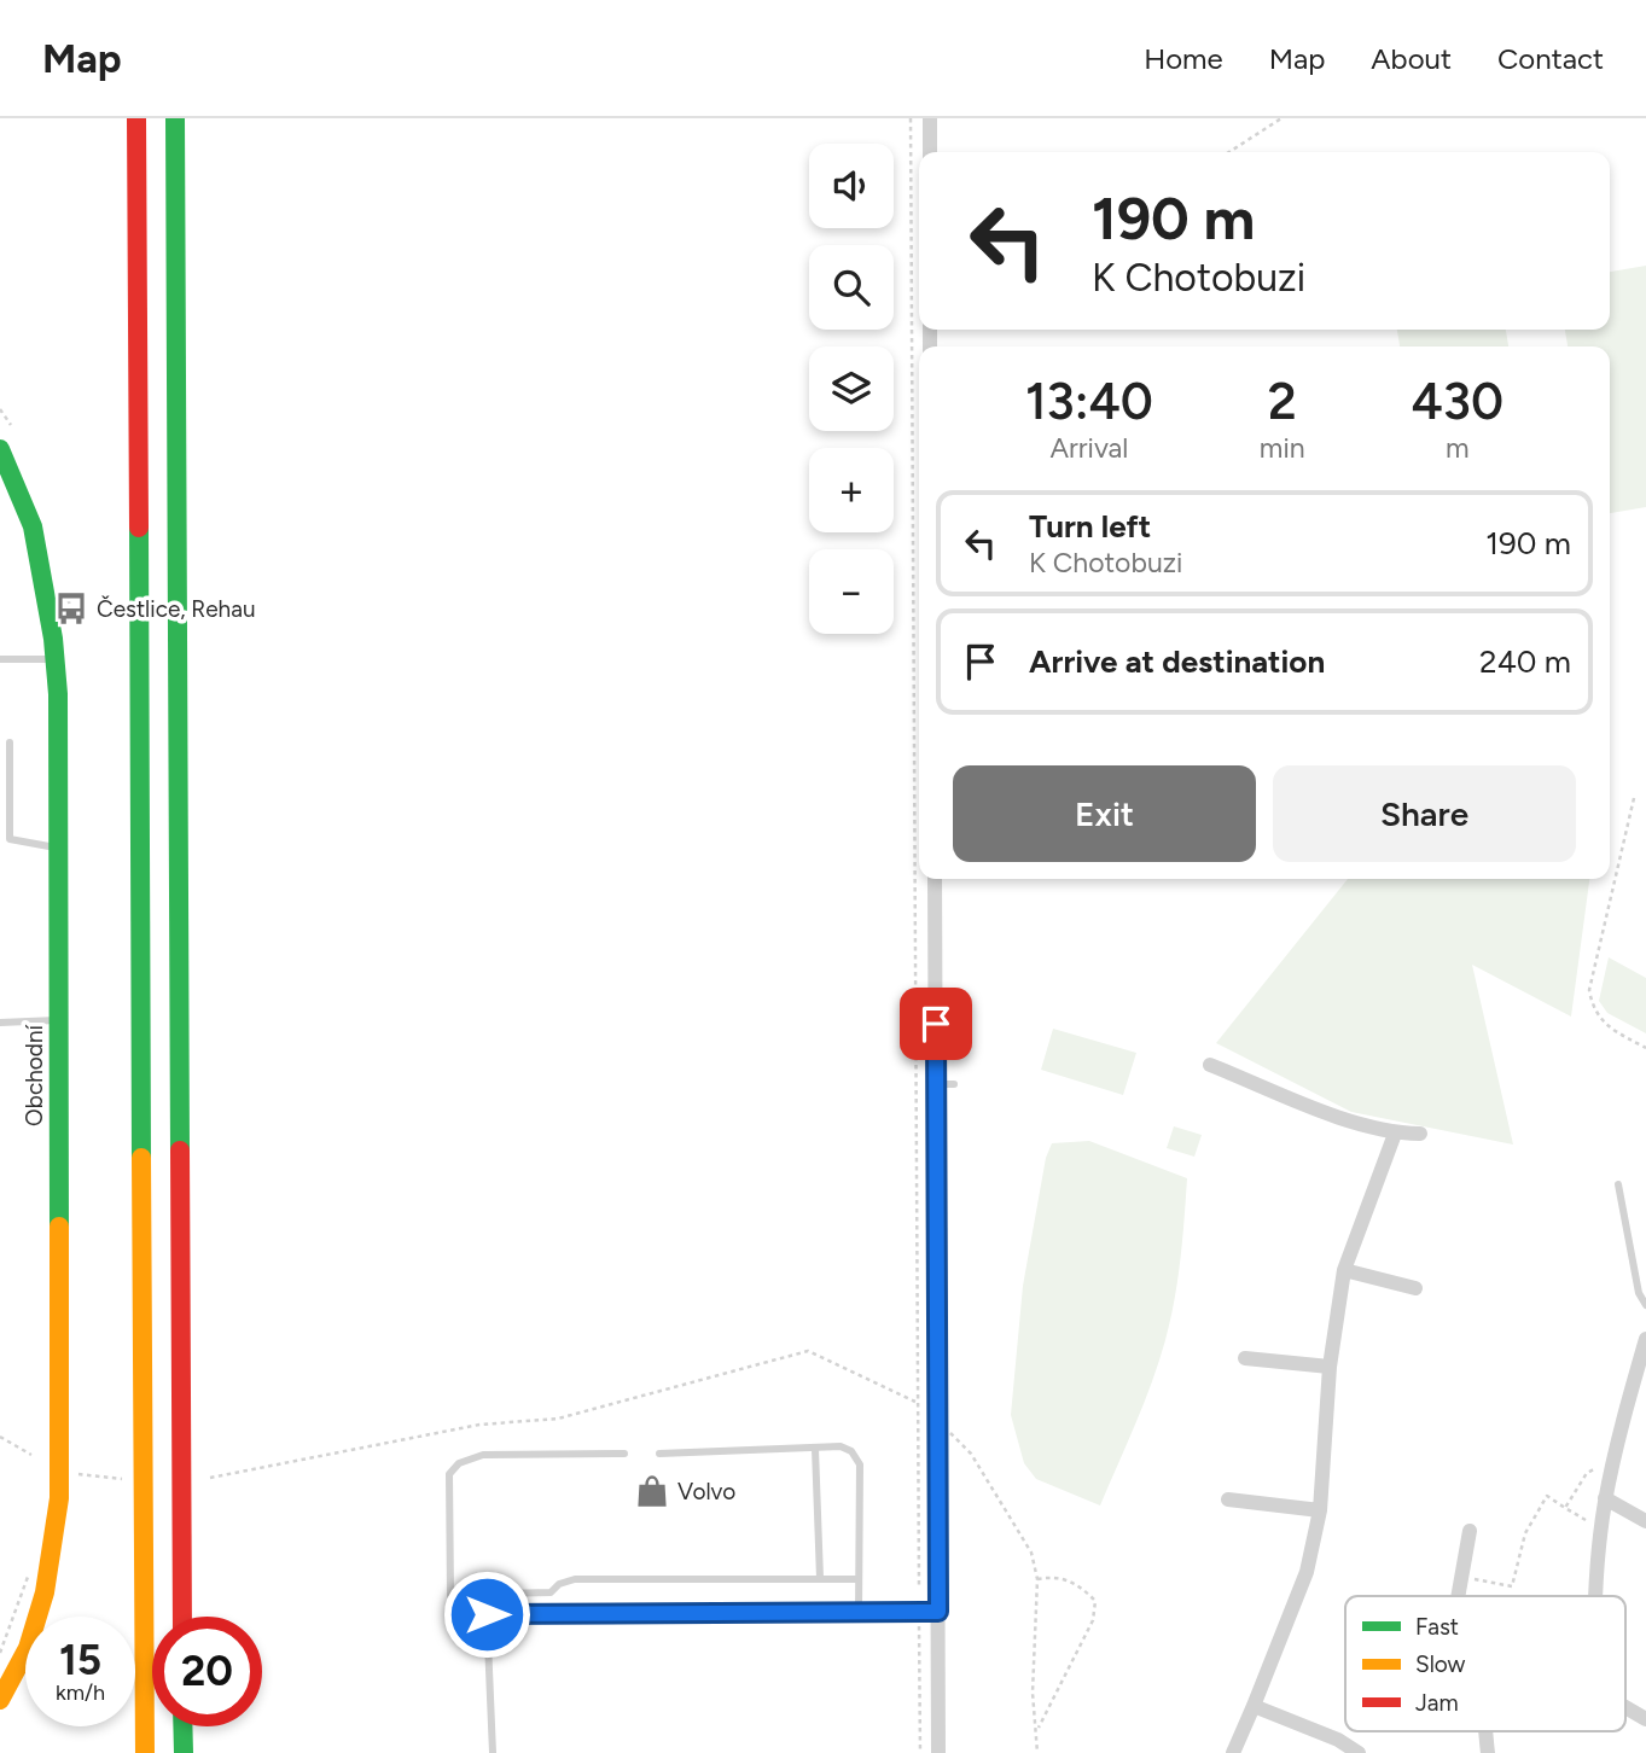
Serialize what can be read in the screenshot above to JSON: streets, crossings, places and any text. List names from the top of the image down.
{
  "streets": {
    "main road": ["Obchodní"]
  },
  "places": {
    "bus stop": ["Čestlice, Rehau"],
    "shop": ["Volvo"]
  },
  "legend": ["Fast", "Slow", "Jam"],
  "page": {
    "header": "Map",
    "nav": [
      "Home",
      "Map",
      "About",
      "Contact"
    ],
    "map_buttons": ["+", "−"],
    "turn": ["190 m", "K Chotobuzi"],
    "eta": [
      "13:40",
      "Arrival",
      "2",
      "min",
      "430",
      "m"
    ],
    "list": [
      {
        "name": "Turn left",
        "note": "K Chotobuzi",
        "value": "190 m"
      },
      {
        "name": "Arrive at destination",
        "value": "240 m"
      }
    ],
    "buttons": ["Exit", "Share"],
    "speed": "15 km/h",
    "limit": "20"
  }
}
